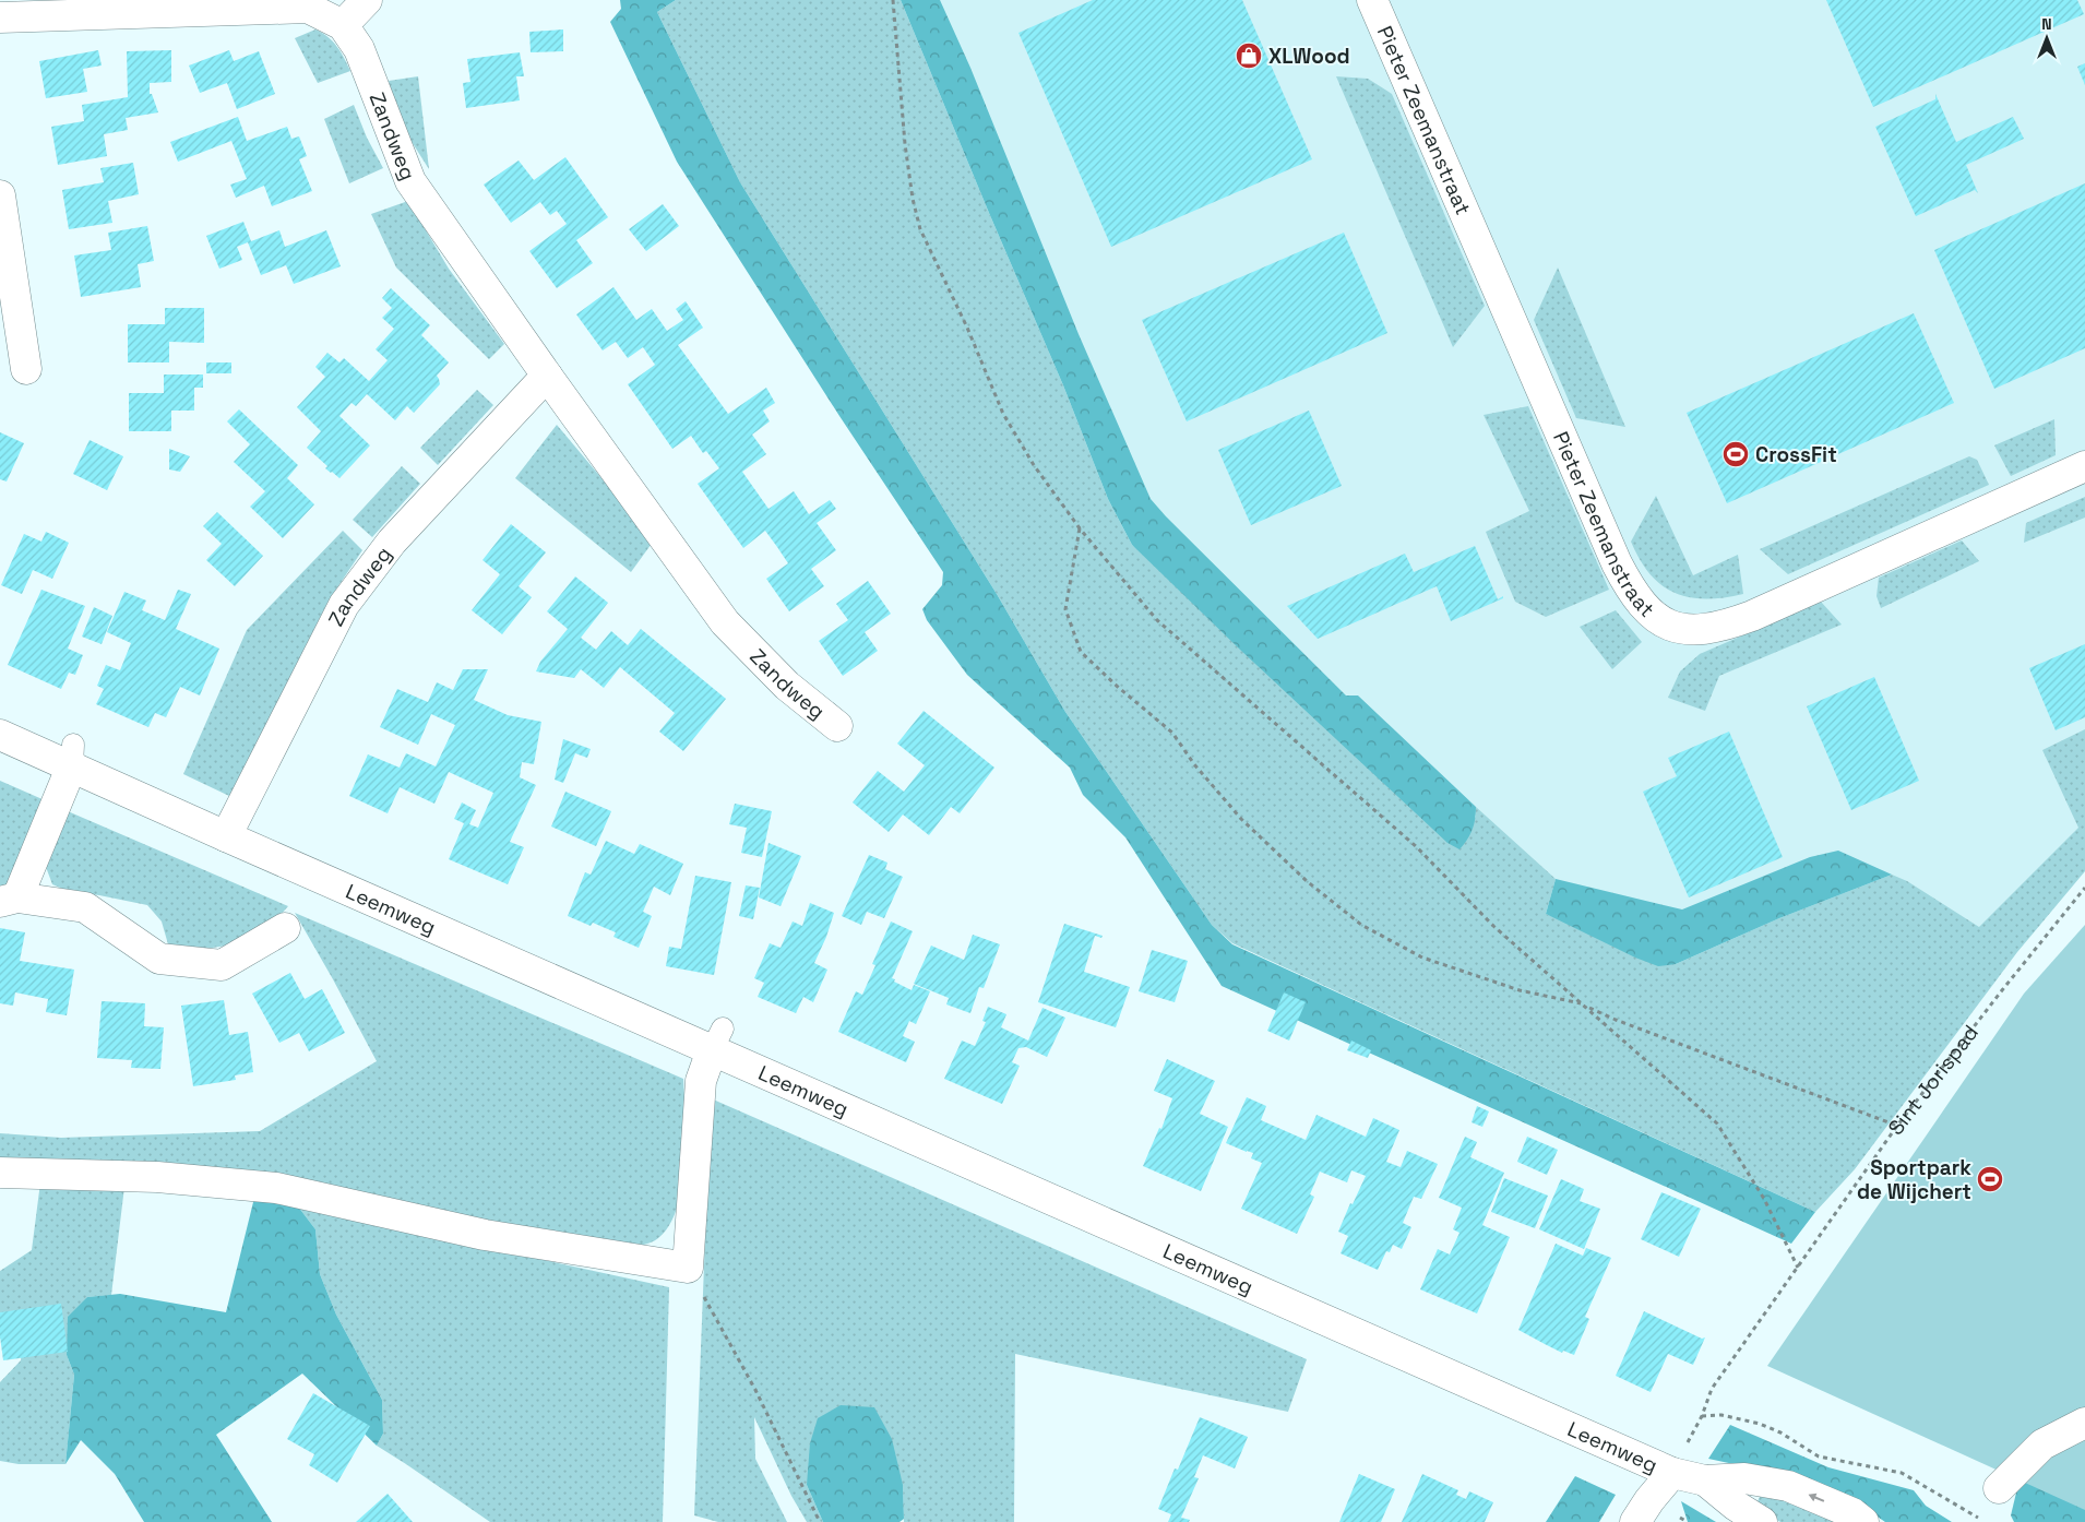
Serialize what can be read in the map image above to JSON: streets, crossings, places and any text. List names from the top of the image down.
{
  "streets": {
    "street": ["Pieter Zeemanstraat", "Zandweg", "Leemweg"],
    "path": ["Sint Jorispad"]
  },
  "crossings": [
    ["Zandweg", "Leemweg"]
  ],
  "places": {
    "shop": ["XLWood"],
    "sports": ["CrossFit", "Sportpark de Wijchert"]
  },
  "north": "top"
}
